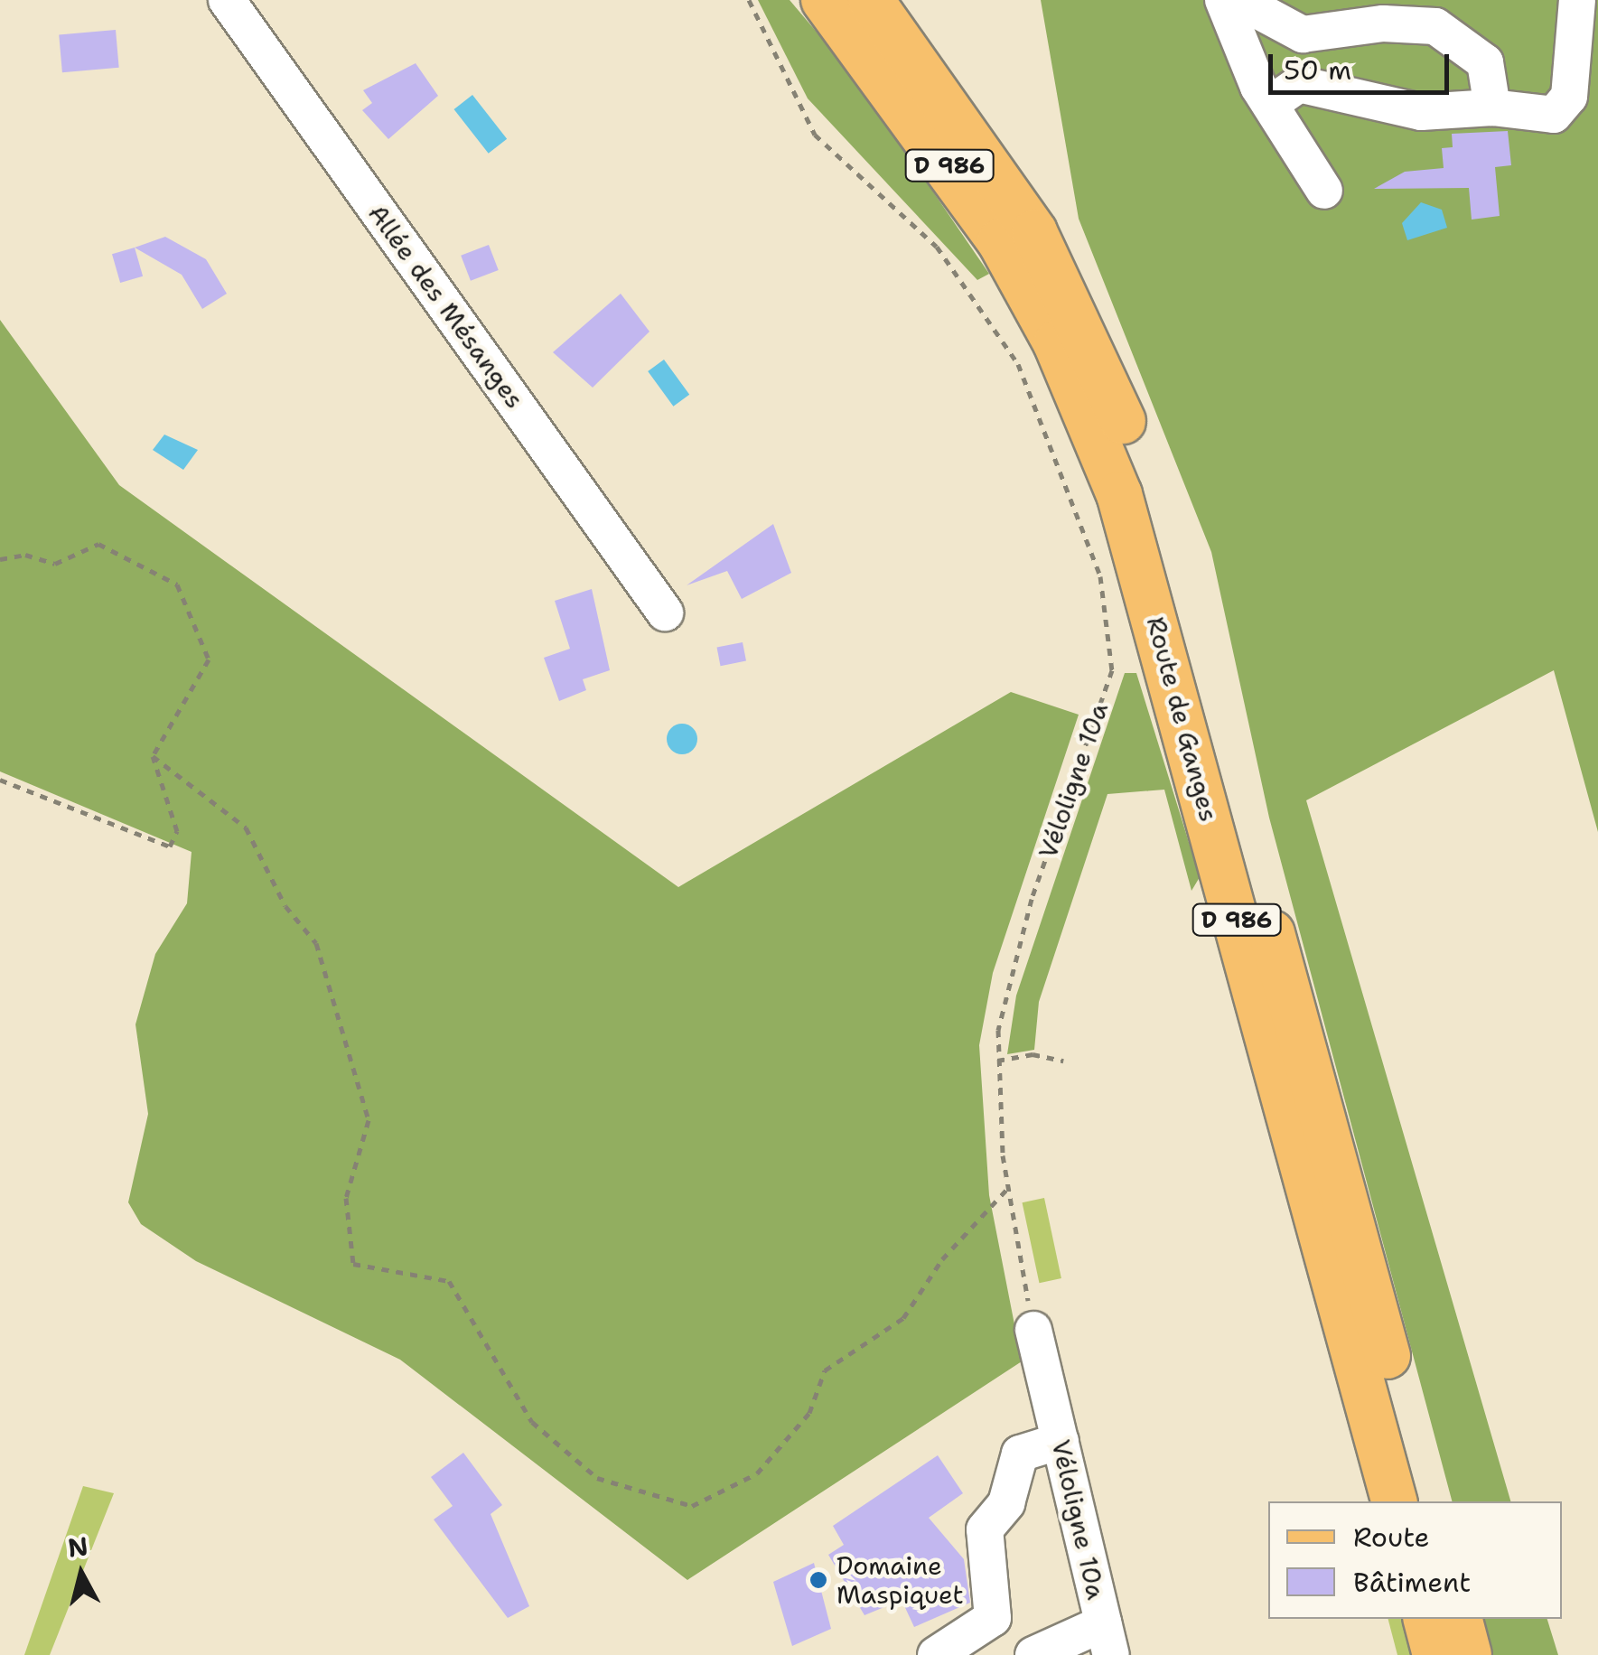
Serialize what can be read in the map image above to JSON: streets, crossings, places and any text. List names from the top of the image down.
{
  "streets": {
    "main road": ["D 986", "Route de Ganges"],
    "street": ["Allée des Mésanges", "Véloligne 10a"]
  },
  "places": ["Domaine Maspiquet"],
  "legend": ["Route", "Bâtiment"],
  "scale_bar": "50 m",
  "north": "top"
}
